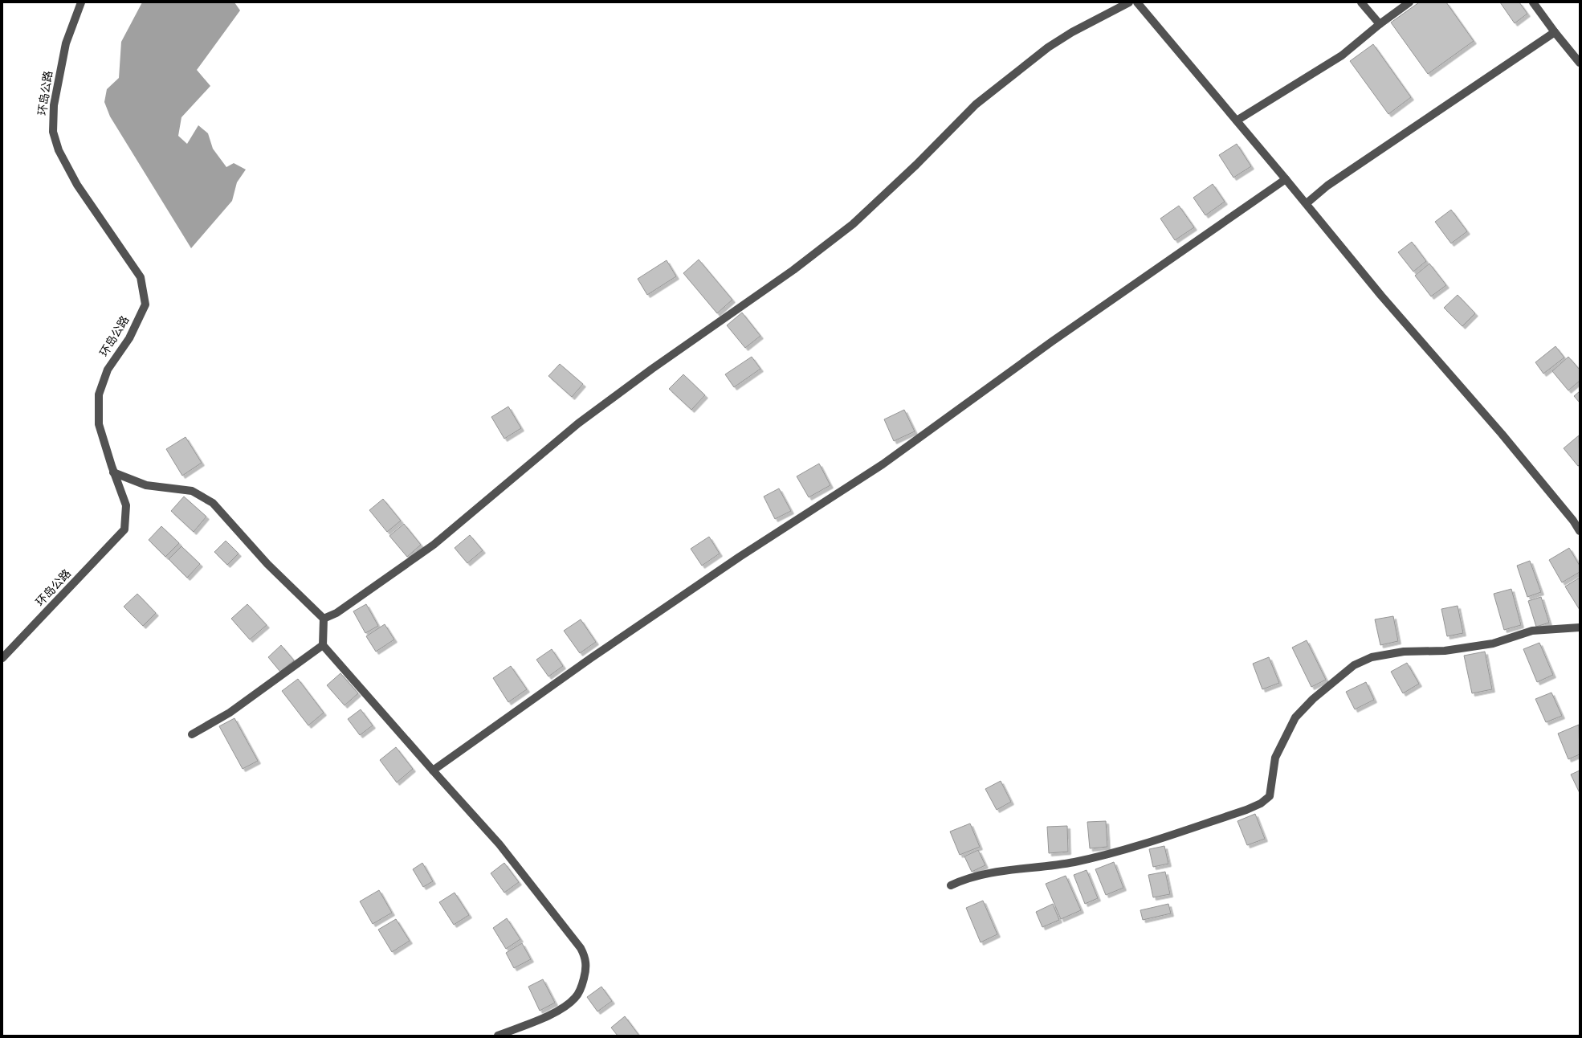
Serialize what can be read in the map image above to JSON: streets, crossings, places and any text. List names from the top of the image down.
{
  "streets": {
    "street": ["环岛公路"]
  }
}
